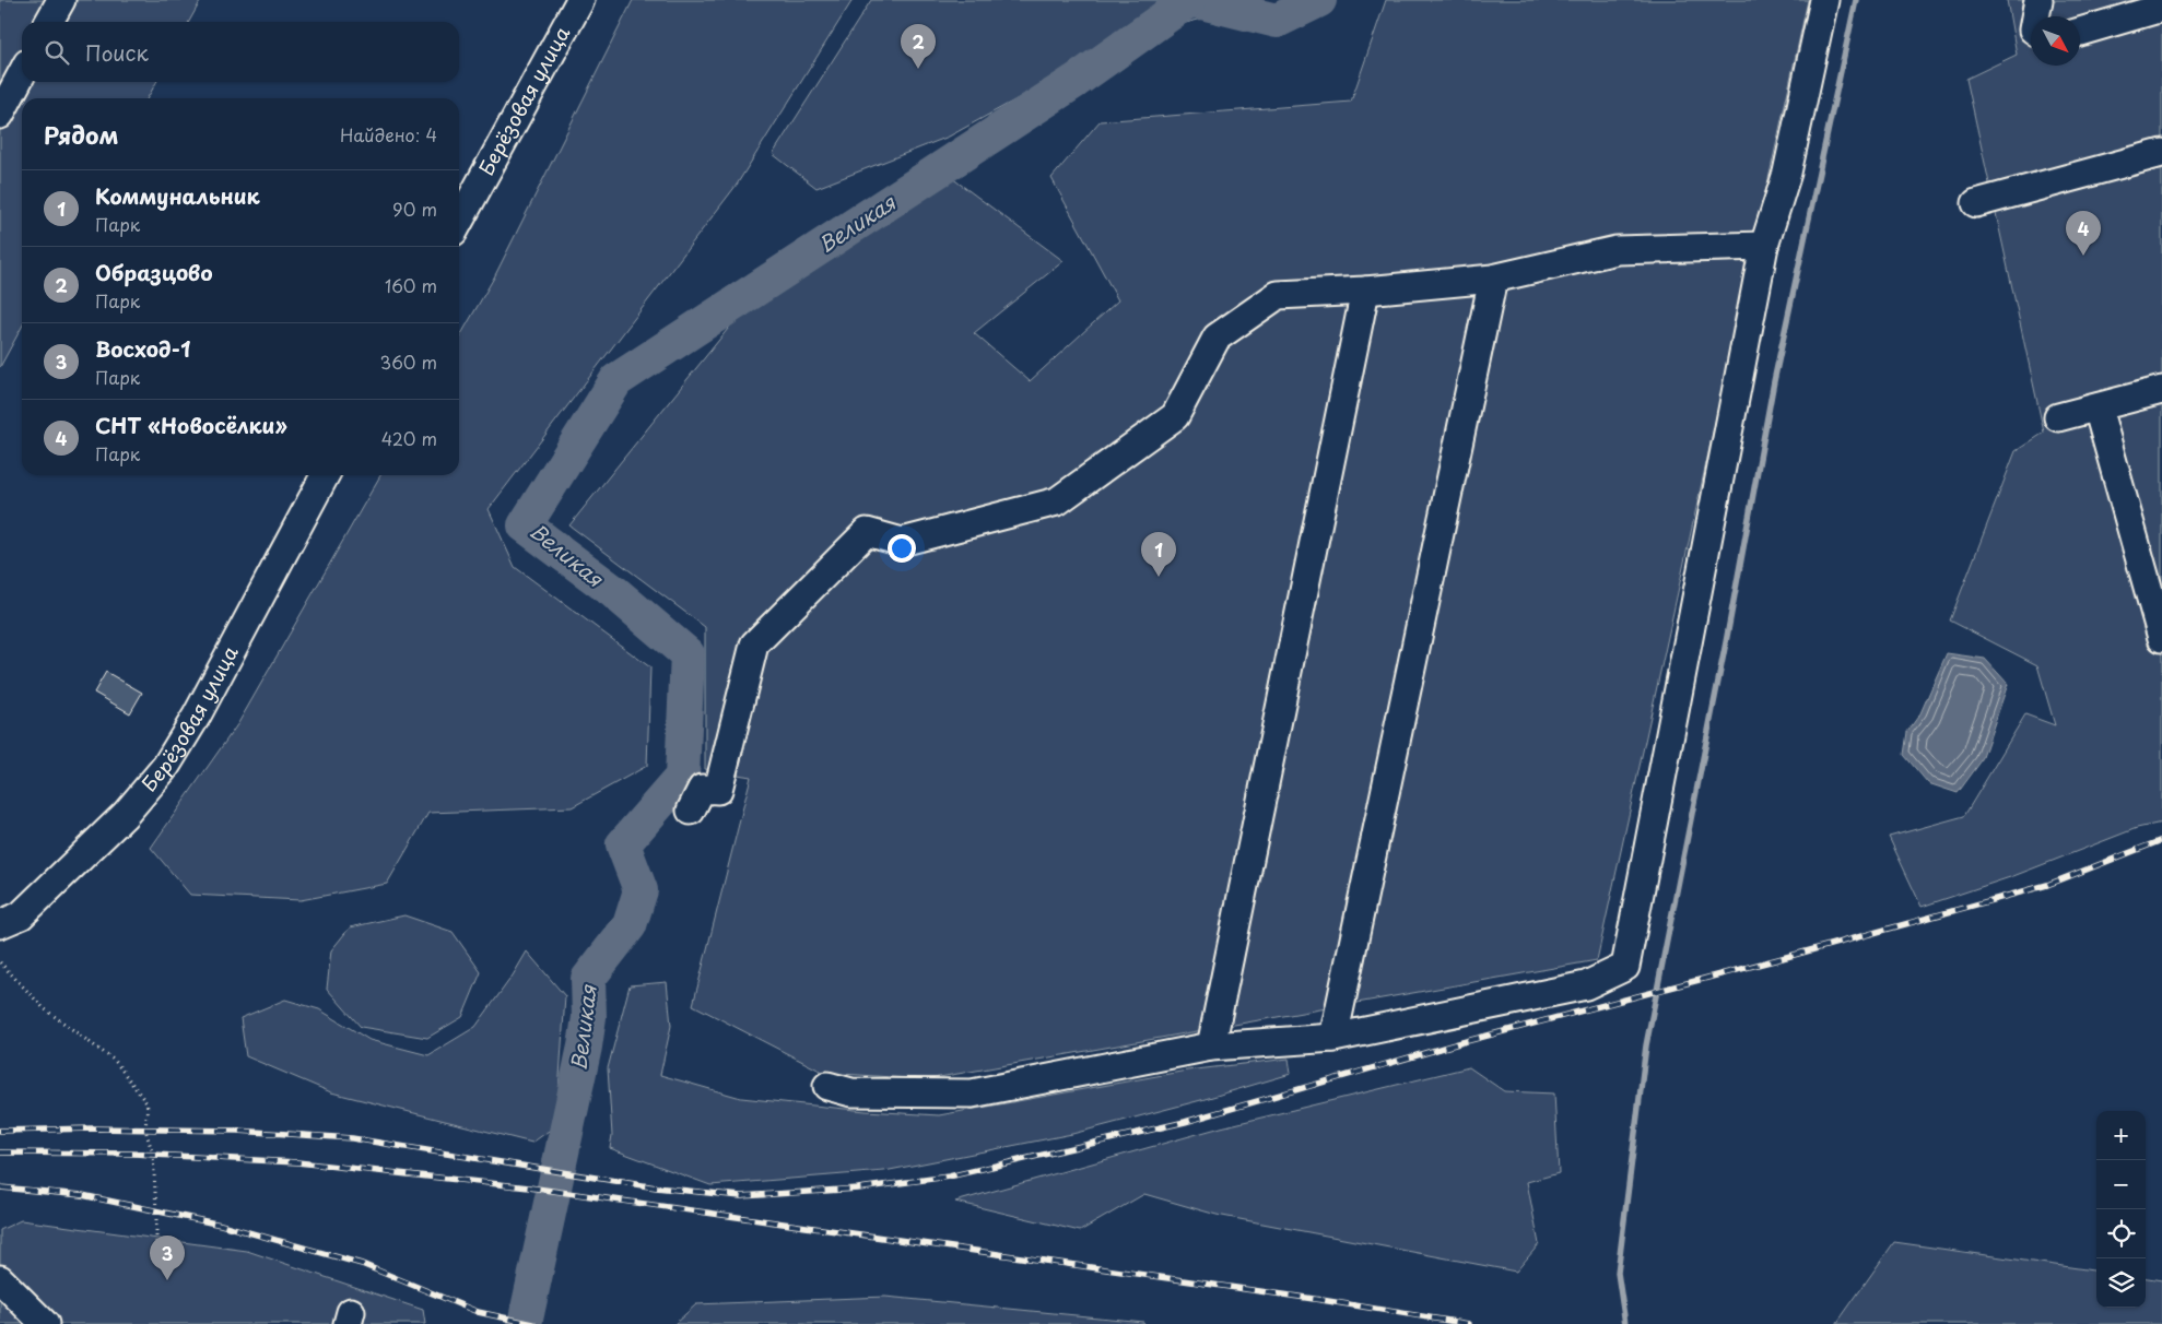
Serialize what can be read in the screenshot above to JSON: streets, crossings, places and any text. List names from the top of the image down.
{
  "streets": {
    "street": ["Берёзовая улица"]
  },
  "water": ["Великая"],
  "north": "bottom right",
  "page": {
    "search": "Поиск",
    "pins": [
      "2",
      "4",
      "1",
      "3"
    ],
    "heading": ["Рядом", "Найдено: 4"],
    "list": [
      {
        "mark": "1",
        "name": "Коммунальник",
        "note": "Парк",
        "value": "90 m"
      },
      {
        "mark": "2",
        "name": "Образцово",
        "note": "Парк",
        "value": "160 m"
      },
      {
        "mark": "3",
        "name": "Восход-1",
        "note": "Парк",
        "value": "360 m"
      },
      {
        "mark": "4",
        "name": "СНТ «Новосёлки»",
        "note": "Парк",
        "value": "420 m"
      }
    ],
    "map_buttons": ["+", "−"]
  }
}
